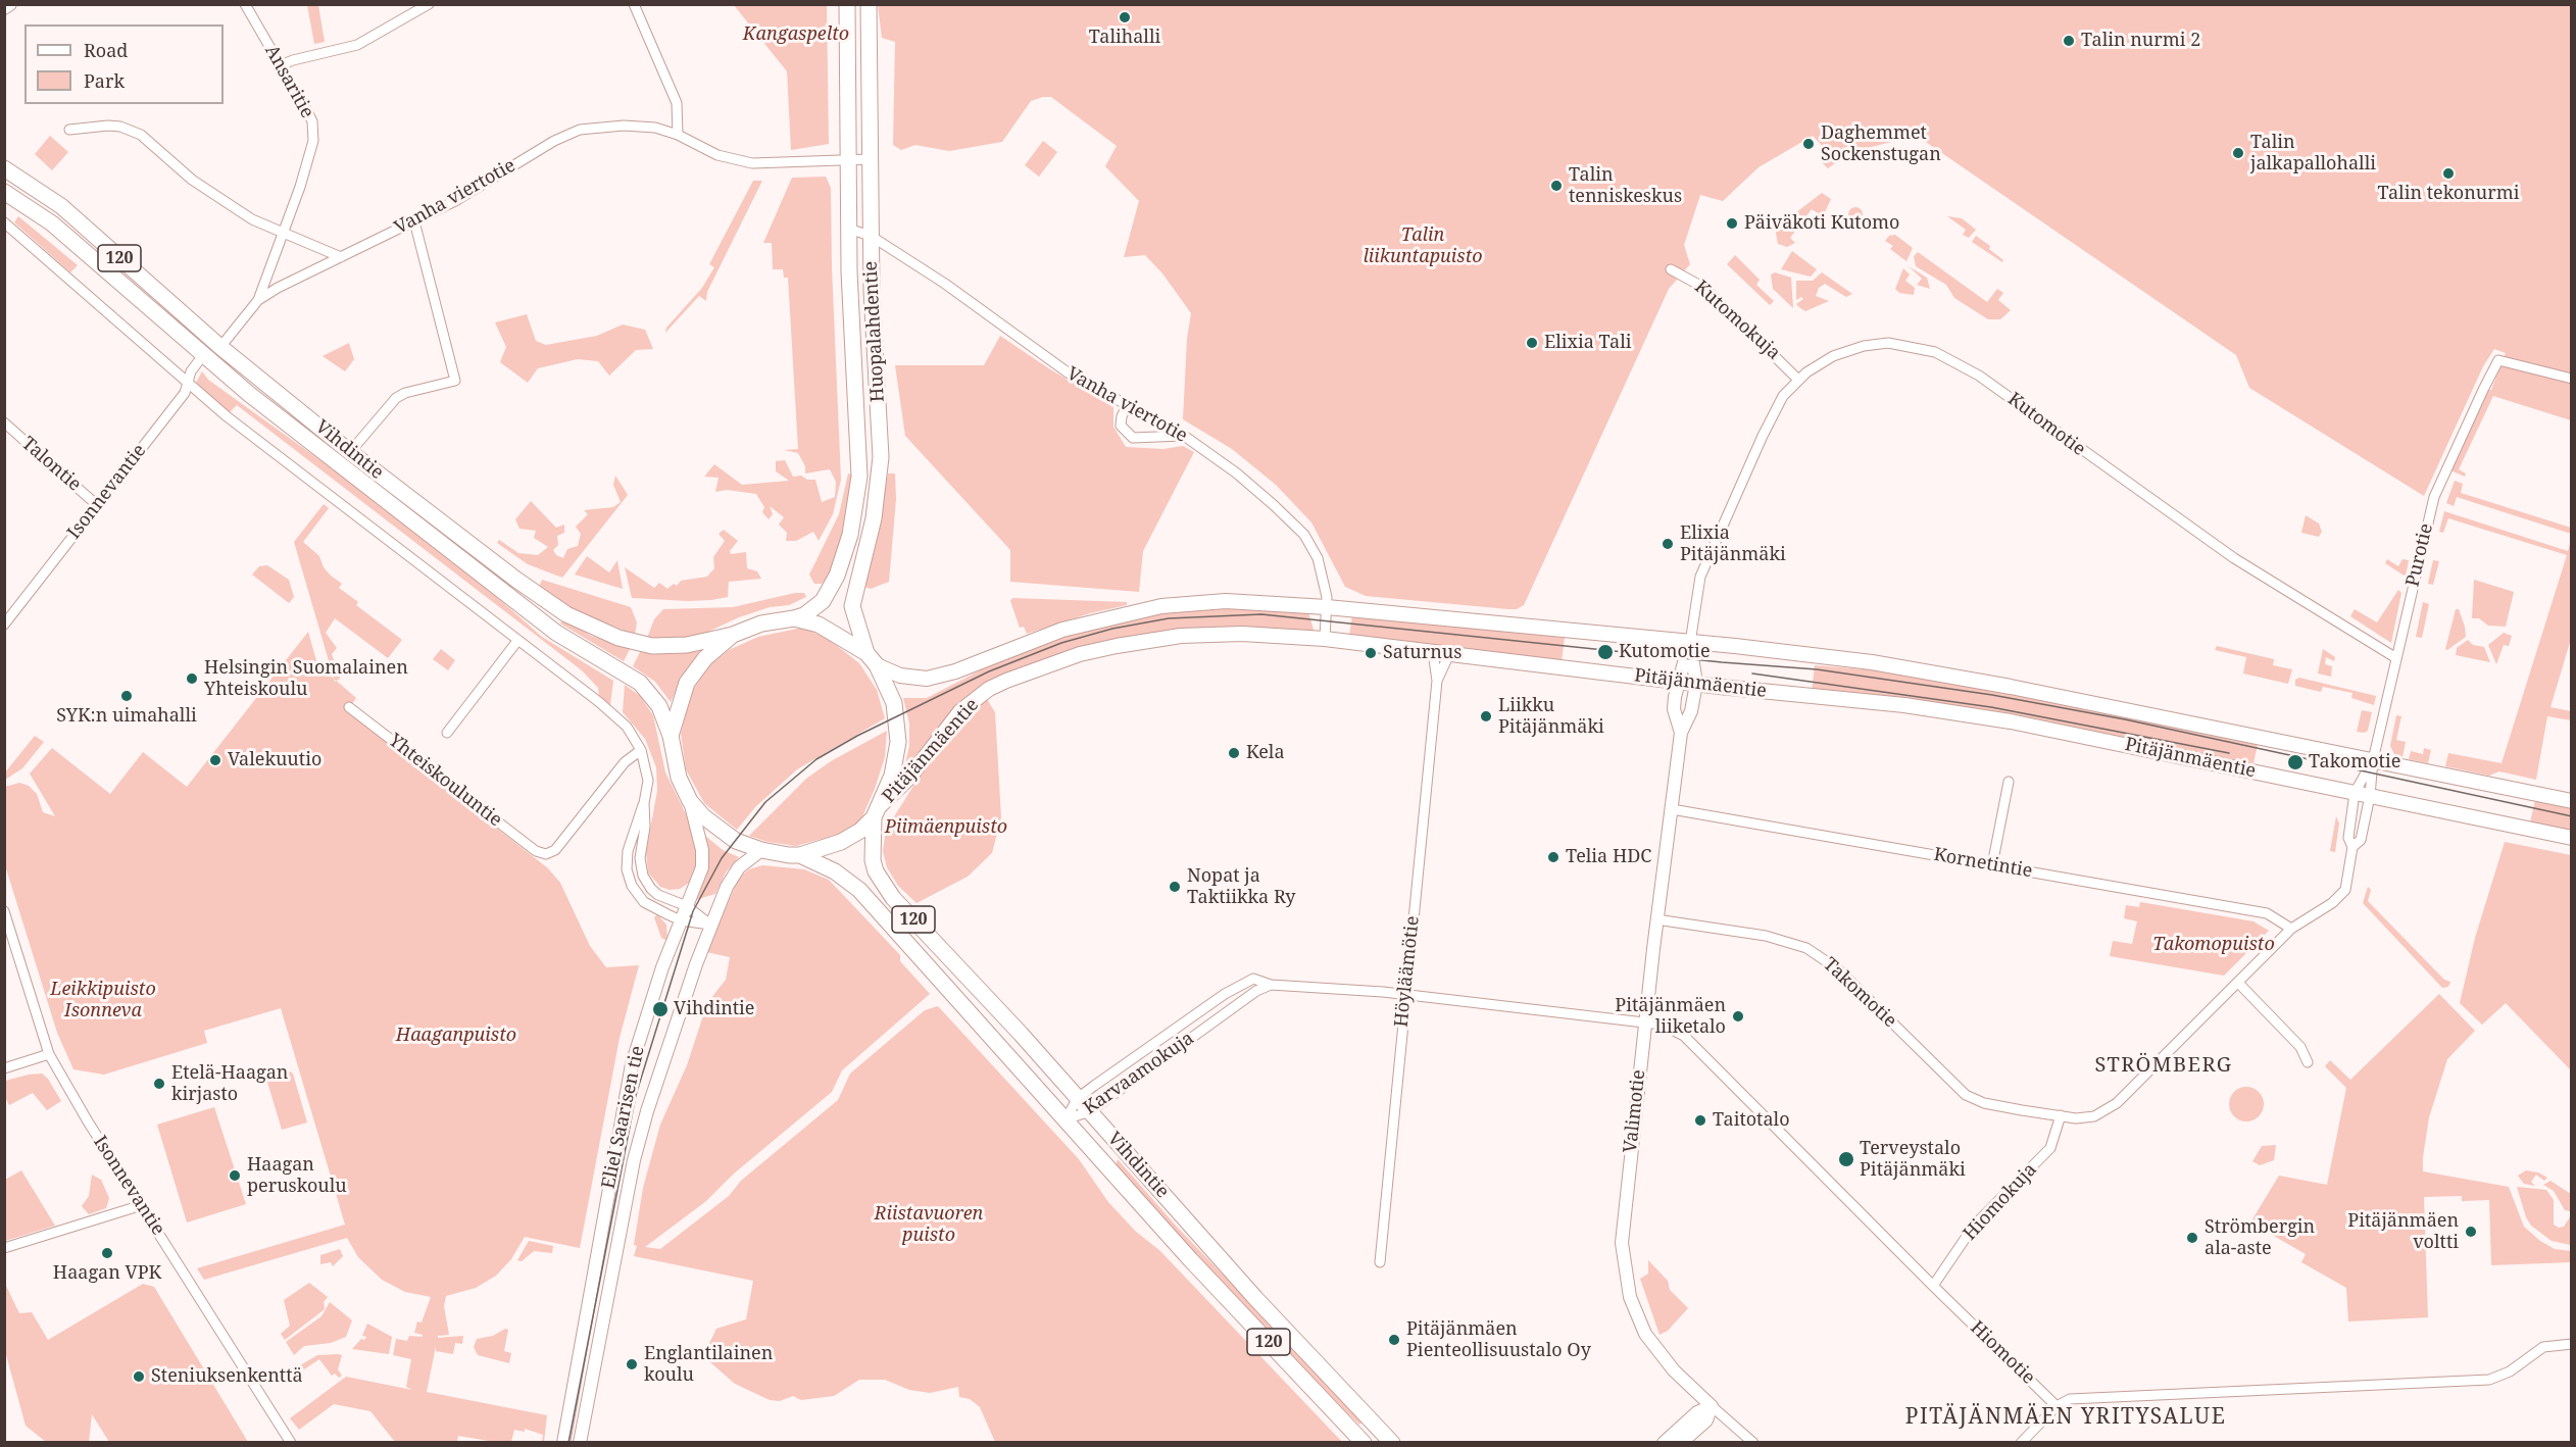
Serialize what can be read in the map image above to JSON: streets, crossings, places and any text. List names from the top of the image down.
{
  "streets": {
    "main road": [
      "120",
      "Huopalahdentie",
      "Vihdintie",
      "Pitäjänmäentie"
    ],
    "street": [
      "Ansaritie",
      "Vanha viertotie",
      "Kutomokuja",
      "Kutomotie",
      "Talontie",
      "Isonnevantie",
      "Purotie",
      "Yhteiskouluntie",
      "Kornetintie",
      "Höyläämötie",
      "Takomotie",
      "Karvaamokuja",
      "Valimotie",
      "Eliel Saarisen tie",
      "Hiomokuja",
      "Hiomotie"
    ]
  },
  "crossings": [
    ["Ansaritie", "Vanha viertotie"],
    ["Vanha viertotie", "Huopalahdentie"],
    ["Vanha viertotie", "Pitäjänmäentie"],
    ["Kutomokuja", "Kutomotie"],
    ["Huopalahdentie", "Vihdintie"],
    ["Huopalahdentie", "Pitäjänmäentie"],
    ["Kutomotie", "Purotie"],
    ["Kutomotie", "Pitäjänmäentie"],
    ["Kutomotie", "Valimotie"],
    ["Vihdintie", "Isonnevantie"],
    ["Vihdintie", "Pitäjänmäentie"],
    ["Vihdintie", "Karvaamokuja"],
    ["Talontie", "Isonnevantie"],
    ["Purotie", "Pitäjänmäentie"],
    ["Purotie", "Takomotie"],
    ["Pitäjänmäentie", "Höyläämötie"],
    ["Pitäjänmäentie", "Takomotie"],
    ["Pitäjänmäentie", "Valimotie"],
    ["Kornetintie", "Takomotie"],
    ["Kornetintie", "Valimotie"],
    ["Höyläämötie", "Karvaamokuja"],
    ["Takomotie", "Valimotie"],
    ["Takomotie", "Hiomokuja"],
    ["Karvaamokuja", "Valimotie"],
    ["Karvaamokuja", "Hiomotie"],
    ["Valimotie", "Hiomotie"],
    ["Hiomokuja", "Hiomotie"]
  ],
  "districts": ["STRÖMBERG", "PITÄJÄNMÄEN YRITYSALUE"],
  "parks": [
    "Kangaspelto",
    "Talin liikuntapuisto",
    "Piimäenpuisto",
    "Takomopuisto",
    "Leikkipuisto Isonneva",
    "Haaganpuisto",
    "Riistavuoren puisto"
  ],
  "places": [
    "Talihalli",
    "Talin nurmi 2",
    "Daghemmet Sockenstugan",
    "Talin jalkapallohalli",
    "Talin tekonurmi",
    "Talin tenniskeskus",
    "Päiväkoti Kutomo",
    "Elixia Tali",
    "Elixia Pitäjänmäki",
    "Kutomotie",
    "Saturnus",
    "Helsingin Suomalainen Yhteiskoulu",
    "SYK:n uimahalli",
    "Liikku Pitäjänmäki",
    "Kela",
    "Valekuutio",
    "Takomotie",
    "Telia HDC",
    "Nopat ja Taktiikka Ry",
    "Vihdintie",
    "Pitäjänmäen liiketalo",
    "Etelä-Haagan kirjasto",
    "Taitotalo",
    "Terveystalo Pitäjänmäki",
    "Haagan peruskoulu",
    "Pitäjänmäen voltti",
    "Strömbergin ala-aste",
    "Haagan VPK",
    "Pitäjänmäen Pienteollisuustalo Oy",
    "Englantilainen koulu",
    "Steniuksenkenttä"
  ],
  "legend": ["Road", "Park"]
}
